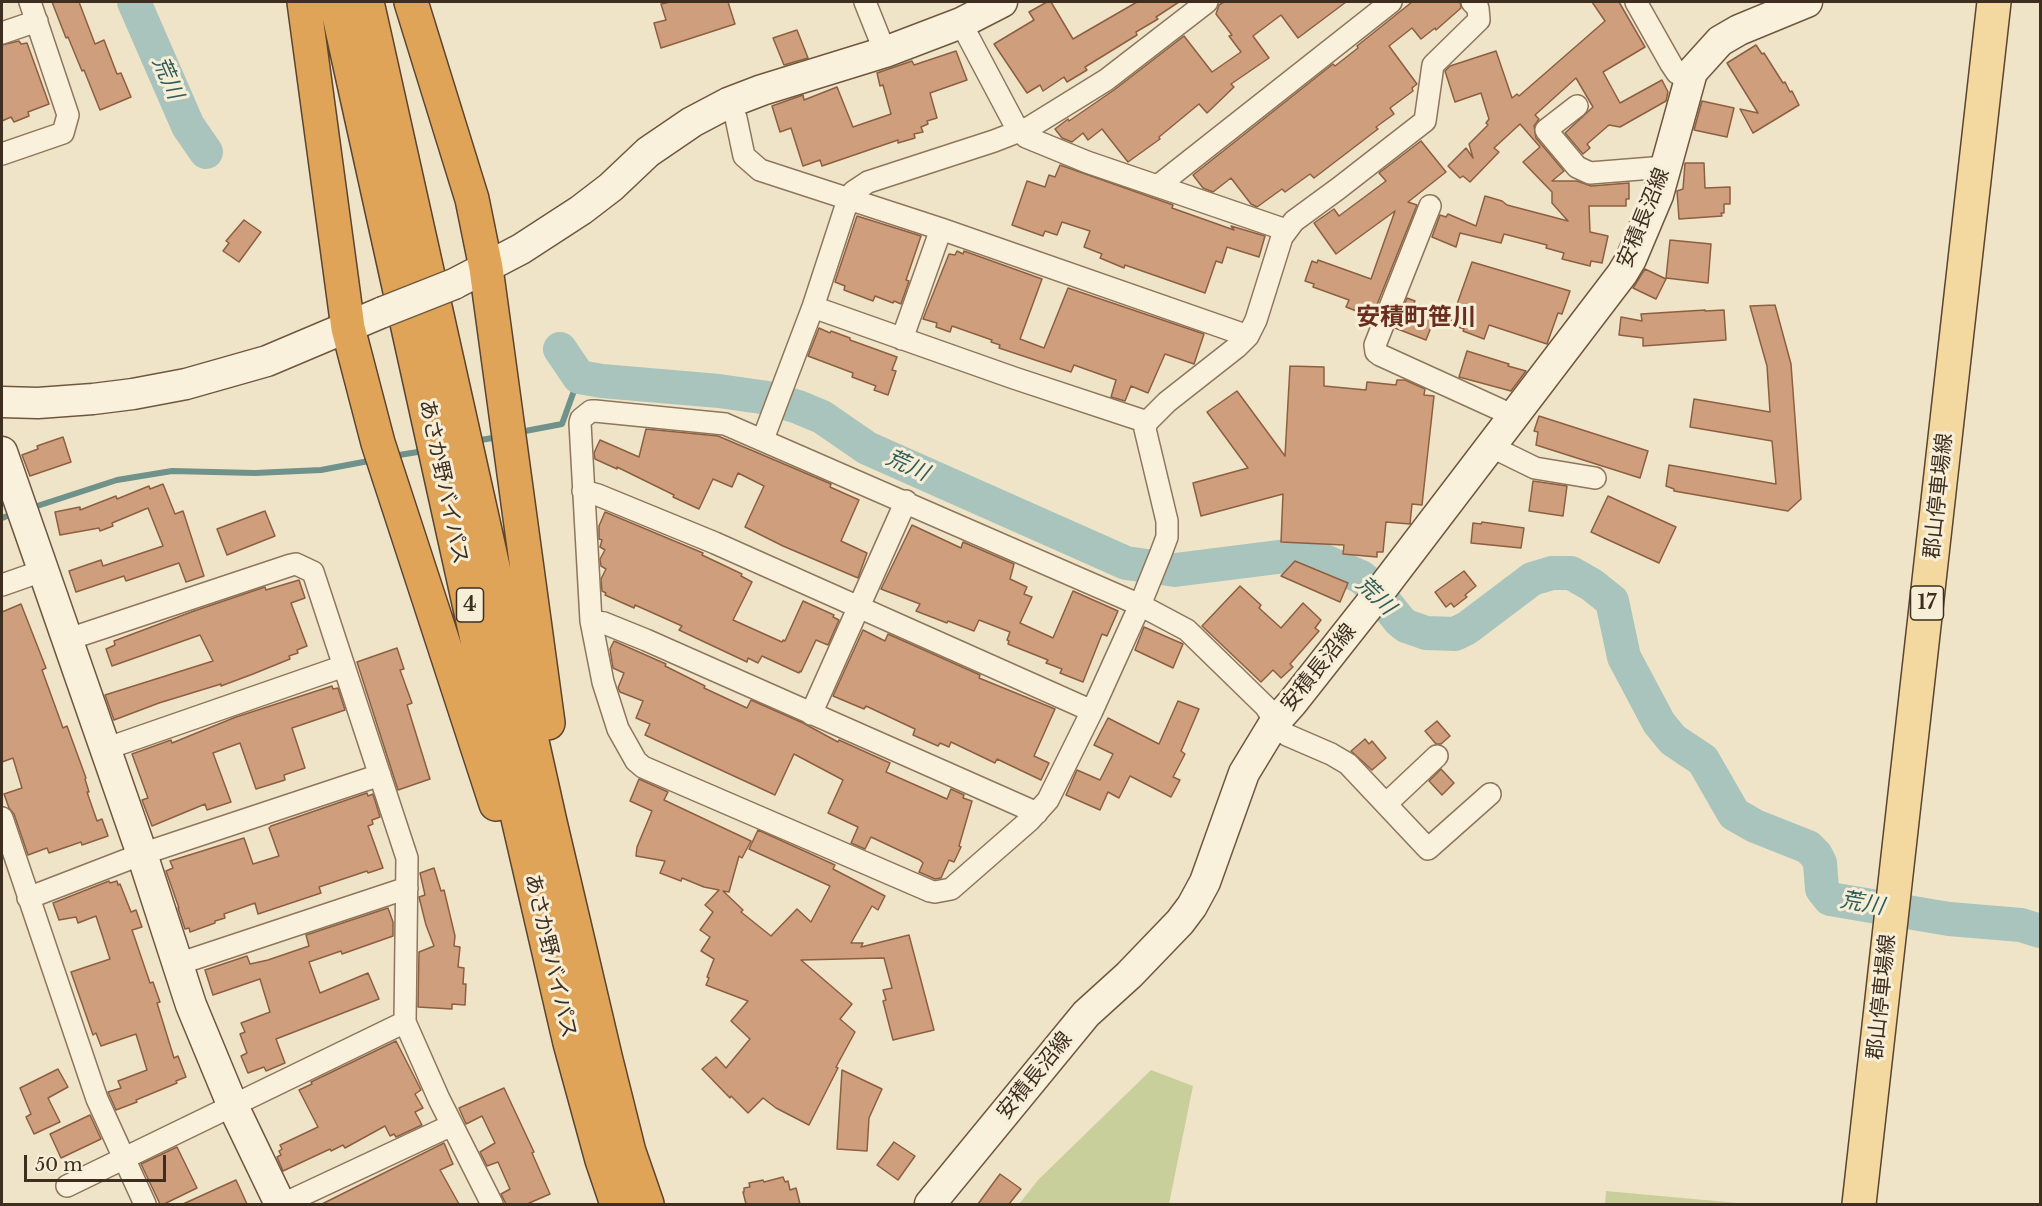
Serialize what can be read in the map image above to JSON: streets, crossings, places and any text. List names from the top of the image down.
{
  "streets": {
    "highway": ["あさか野バイパス", "4"],
    "main road": ["郡山停車場線", "17"],
    "street": ["安積長沼線"]
  },
  "districts": ["安積町笹川"],
  "water": ["荒川"],
  "scale_bar": "50 m"
}
